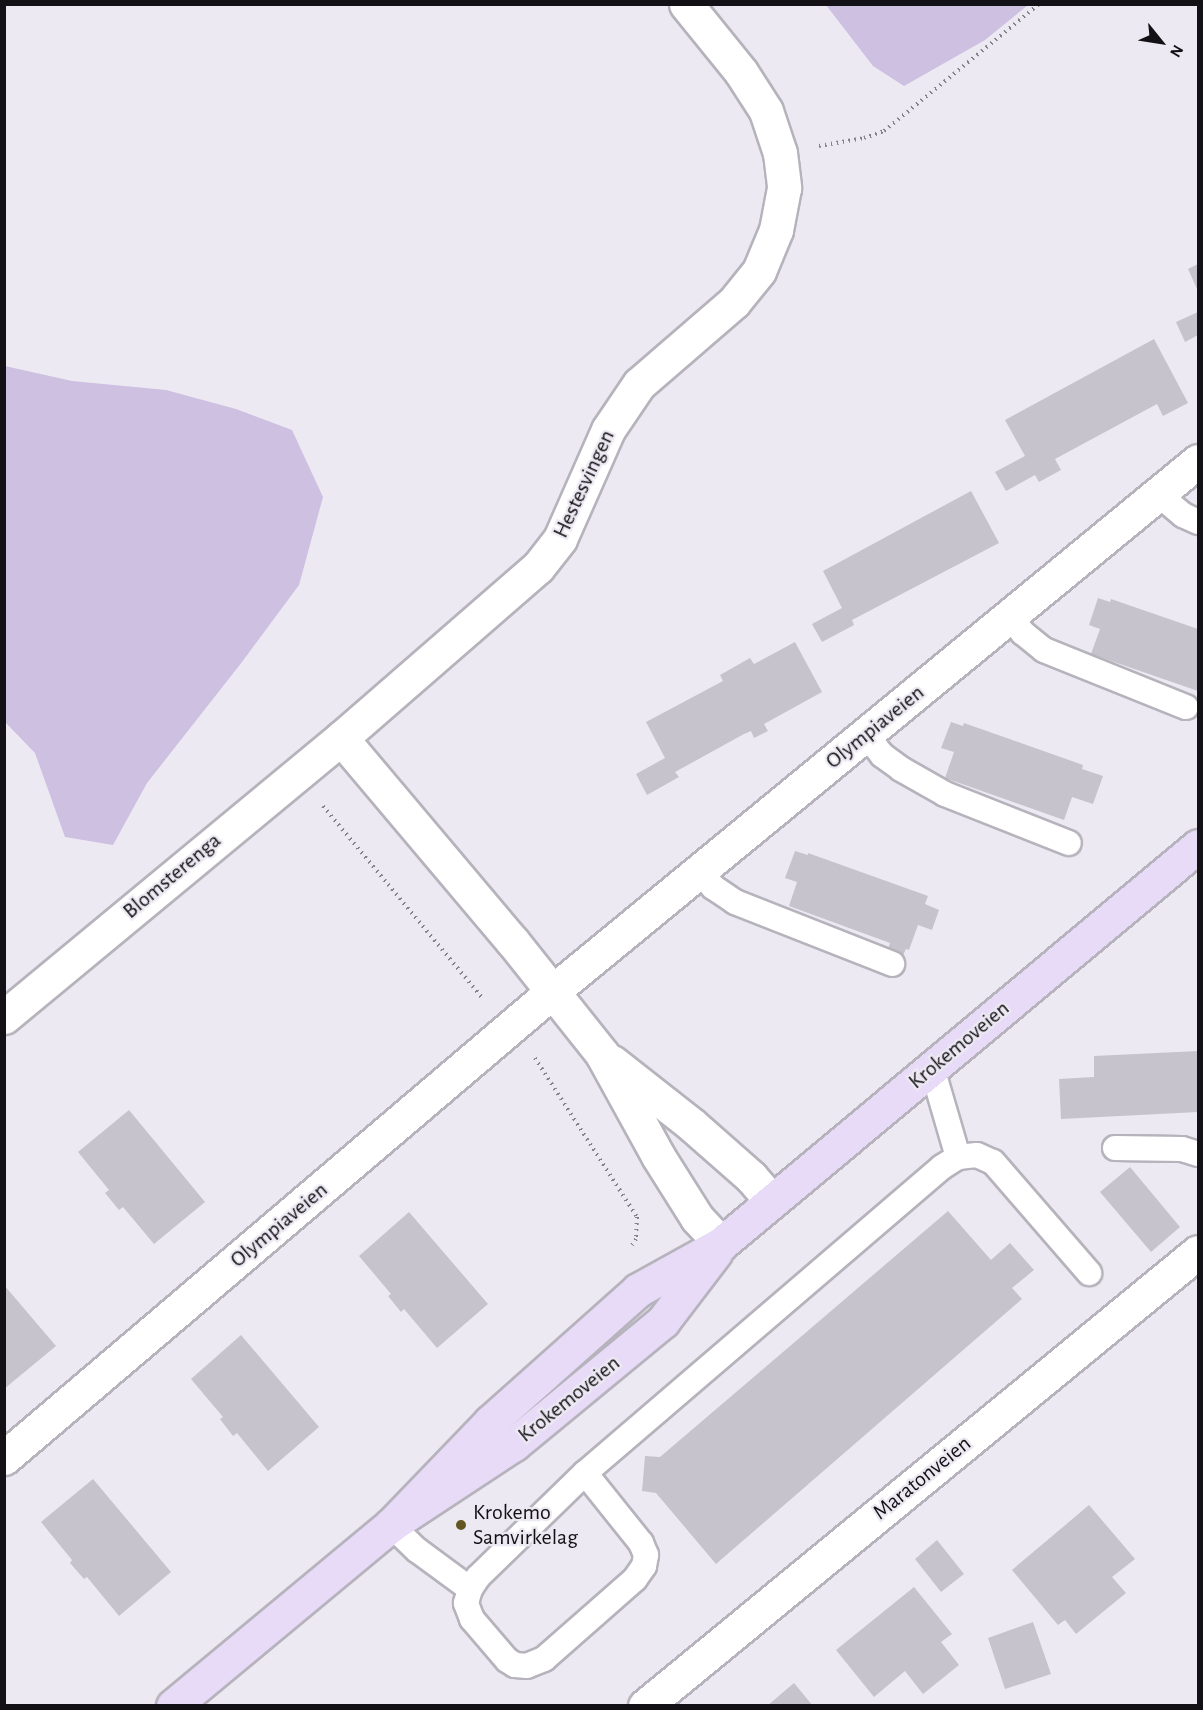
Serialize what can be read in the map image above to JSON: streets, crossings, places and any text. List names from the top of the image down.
{
  "streets": {
    "main road": ["Krokemoveien"],
    "street": [
      "Hestesvingen",
      "Olympiaveien",
      "Blomsterenga",
      "Maratonveien"
    ]
  },
  "crossings": [
    ["Hestesvingen", "Blomsterenga"]
  ],
  "places": ["Krokemo Samvirkelag"],
  "north": "bottom right"
}
